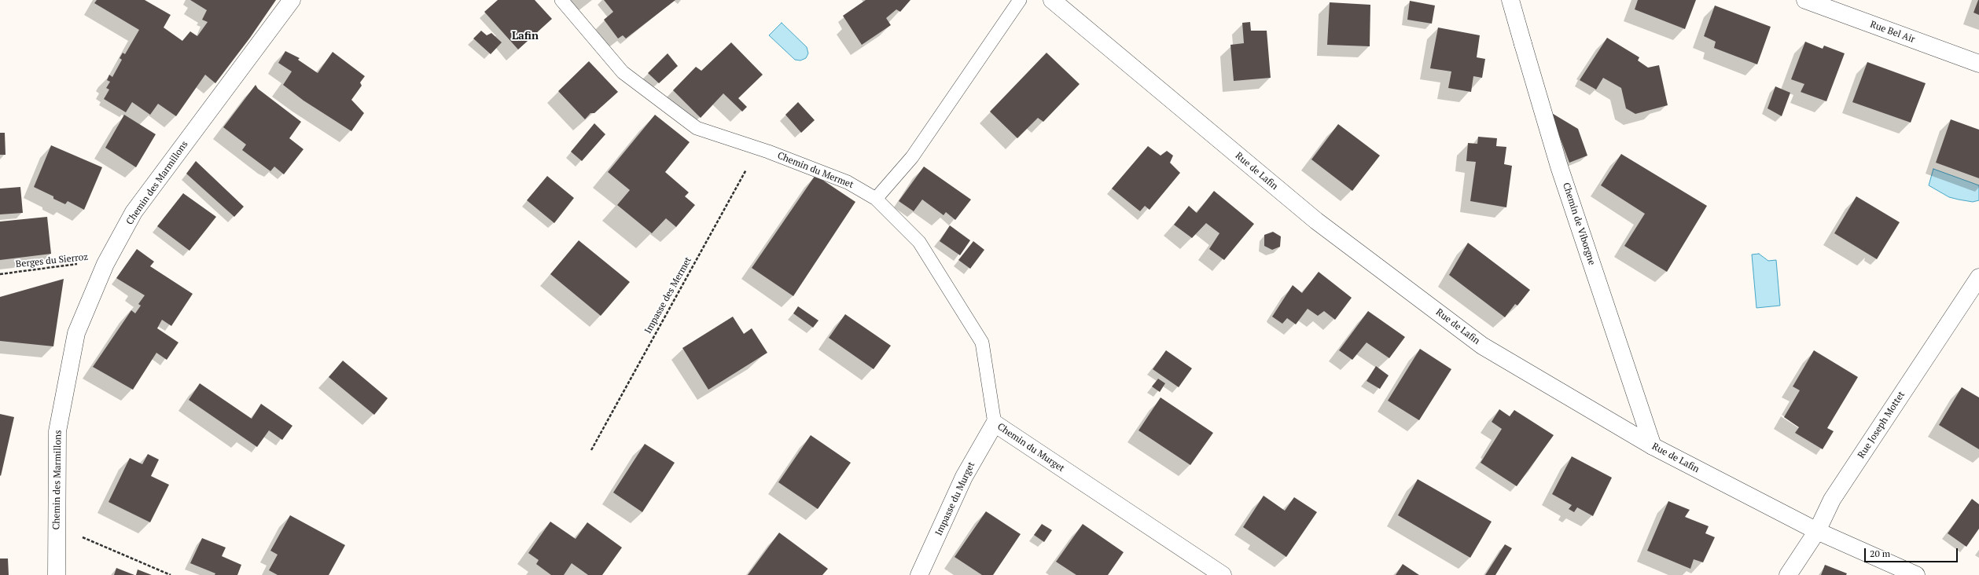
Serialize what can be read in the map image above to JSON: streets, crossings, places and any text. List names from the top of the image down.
{
  "streets": {
    "street": [
      "Rue Bel Air",
      "Rue de Lafin",
      "Chemin des Marmillons",
      "Chemin de Viborgne",
      "Rue Joseph Mottet",
      "Chemin du Murget",
      "Impasse du Murget"
    ],
    "lane": ["Chemin du Mermet"],
    "path": ["Berges du Sierroz", "Impasse des Mermet"]
  },
  "crossings": [
    ["Chemin du Mermet", "Impasse des Mermet"],
    ["Chemin du Mermet", "Chemin du Murget"],
    ["Rue de Lafin", "Chemin de Viborgne"],
    ["Rue de Lafin", "Rue Joseph Mottet"],
    ["Chemin des Marmillons", "Berges du Sierroz"],
    ["Chemin du Murget", "Impasse du Murget"]
  ],
  "districts": ["Lafin"],
  "scale_bar": "20 m"
}
